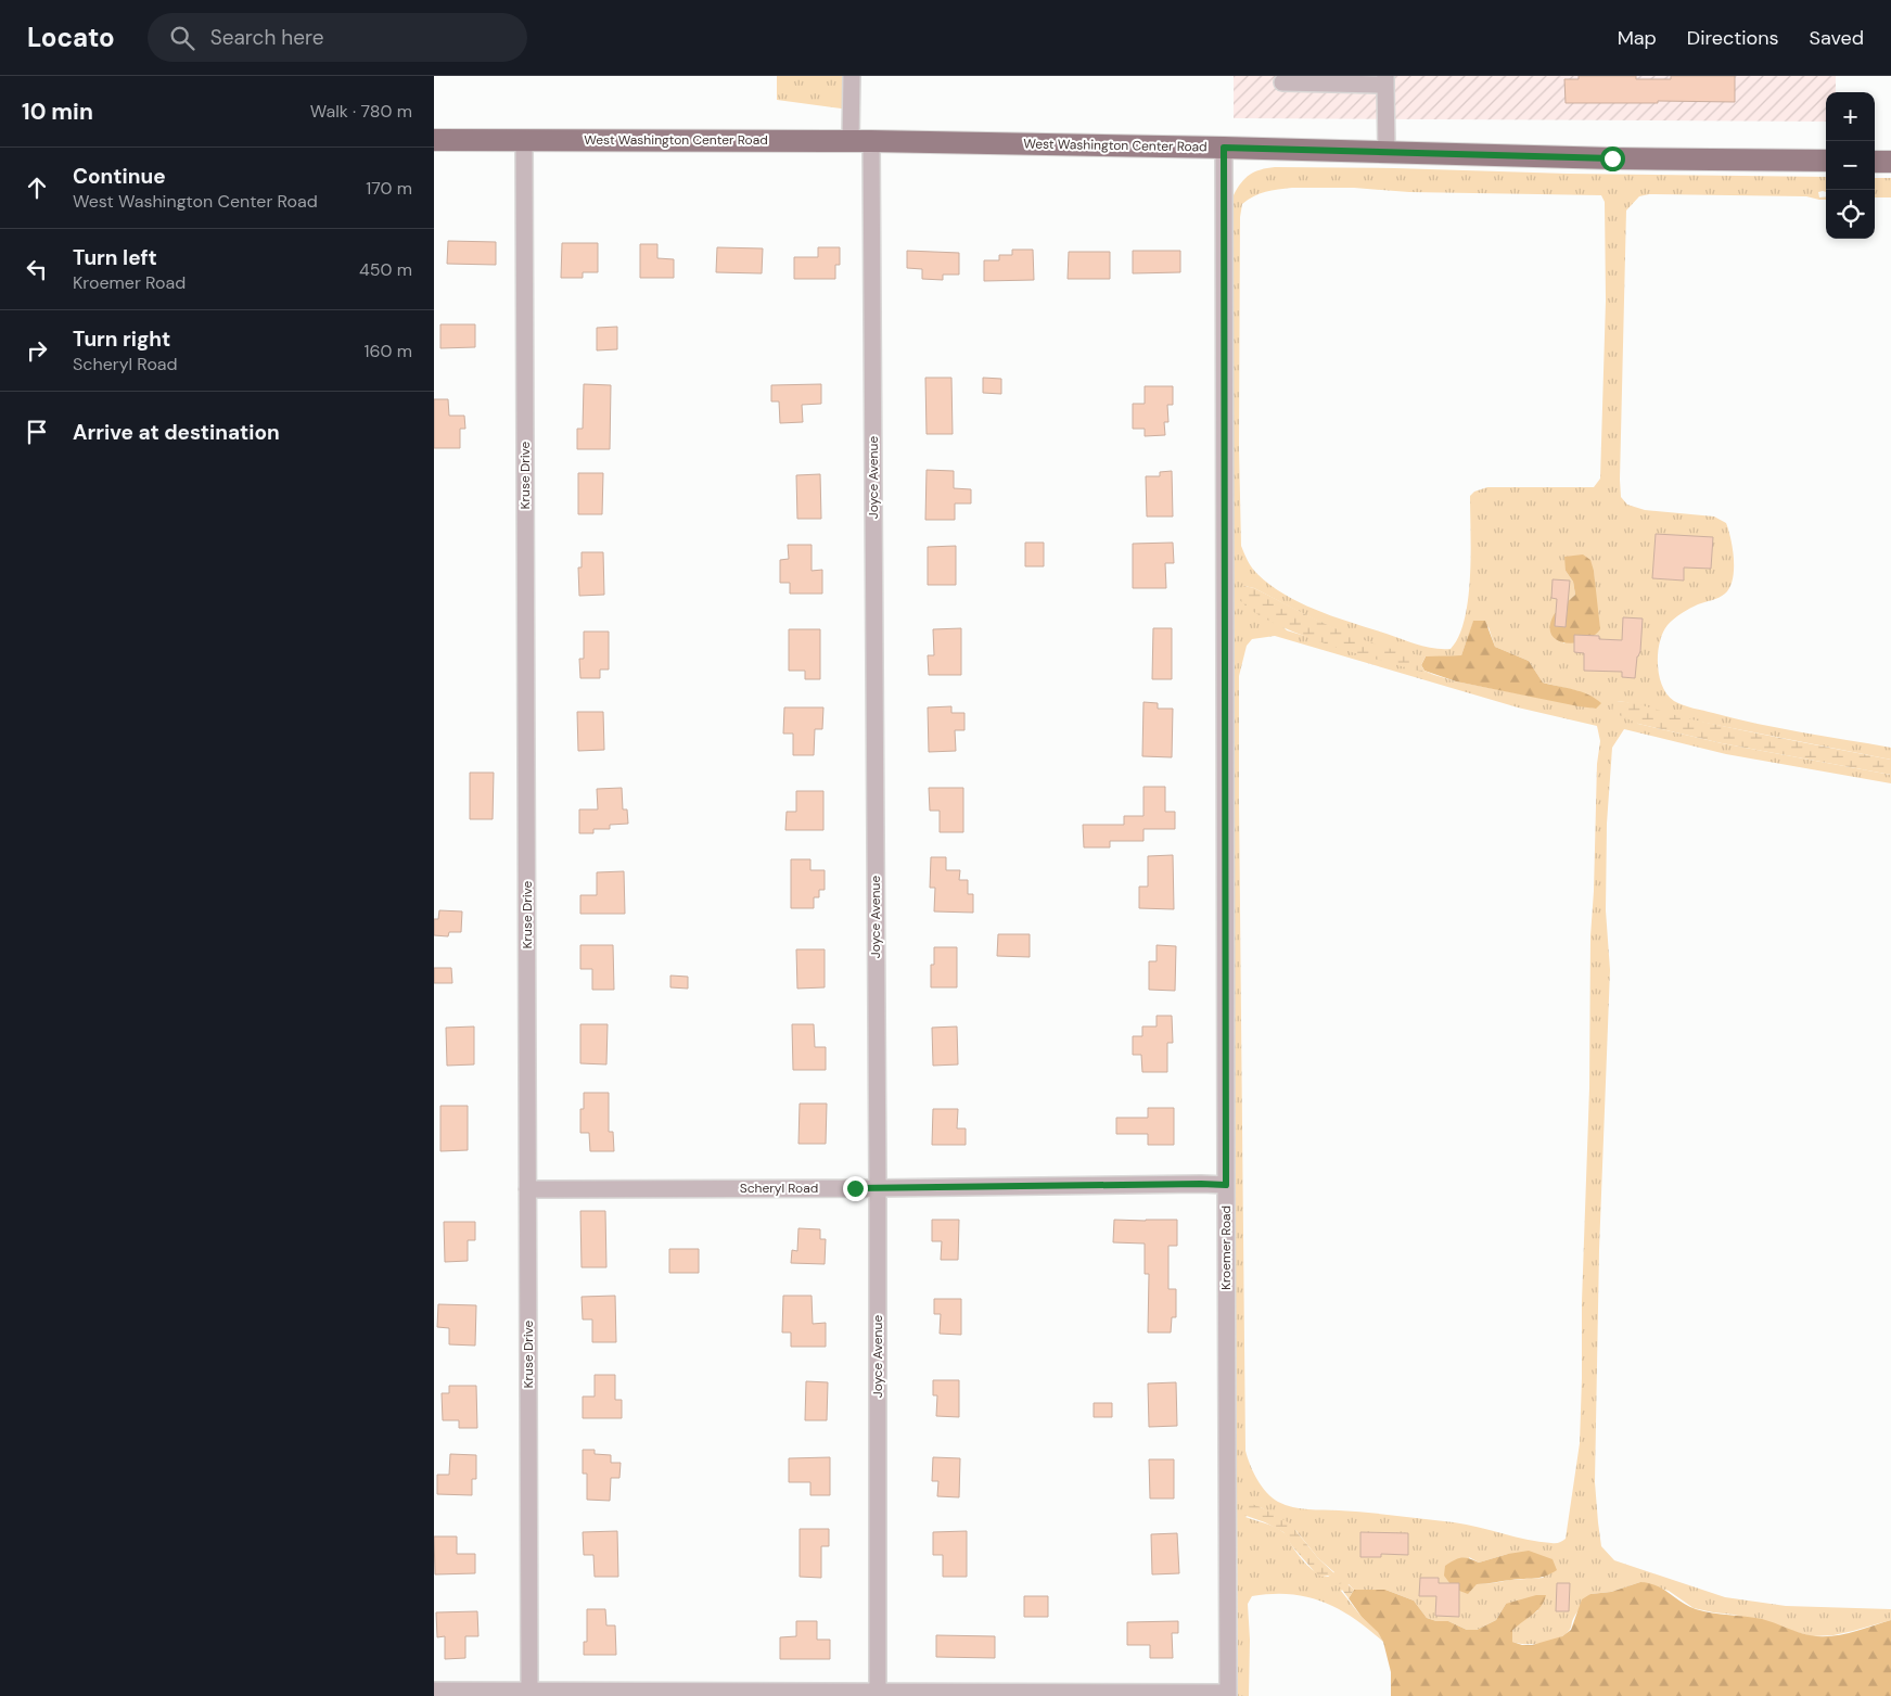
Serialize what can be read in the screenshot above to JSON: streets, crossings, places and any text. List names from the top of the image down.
{
  "streets": {
    "main road": ["West Washington Center Road"],
    "street": [
      "Kruse Drive",
      "Joyce Avenue",
      "Scheryl Road",
      "Kroemer Road"
    ]
  },
  "crossings": [
    ["West Washington Center Road", "Kruse Drive"],
    ["West Washington Center Road", "Joyce Avenue"],
    ["West Washington Center Road", "Kroemer Road"],
    ["Kruse Drive", "Scheryl Road"],
    ["Joyce Avenue", "Scheryl Road"],
    ["Scheryl Road", "Kroemer Road"]
  ],
  "page": {
    "header": "Locato",
    "search": "Search here",
    "nav": ["Map", "Directions", "Saved"],
    "heading": ["10 min", "Walk · 780 m"],
    "map_buttons": ["+", "−"],
    "list": [
      ["Continue", "West Washington Center Road", "170 m"],
      ["Turn left", "Kroemer Road", "450 m"],
      ["Turn right", "Scheryl Road", "160 m"],
      "Arrive at destination"
    ]
  }
}
